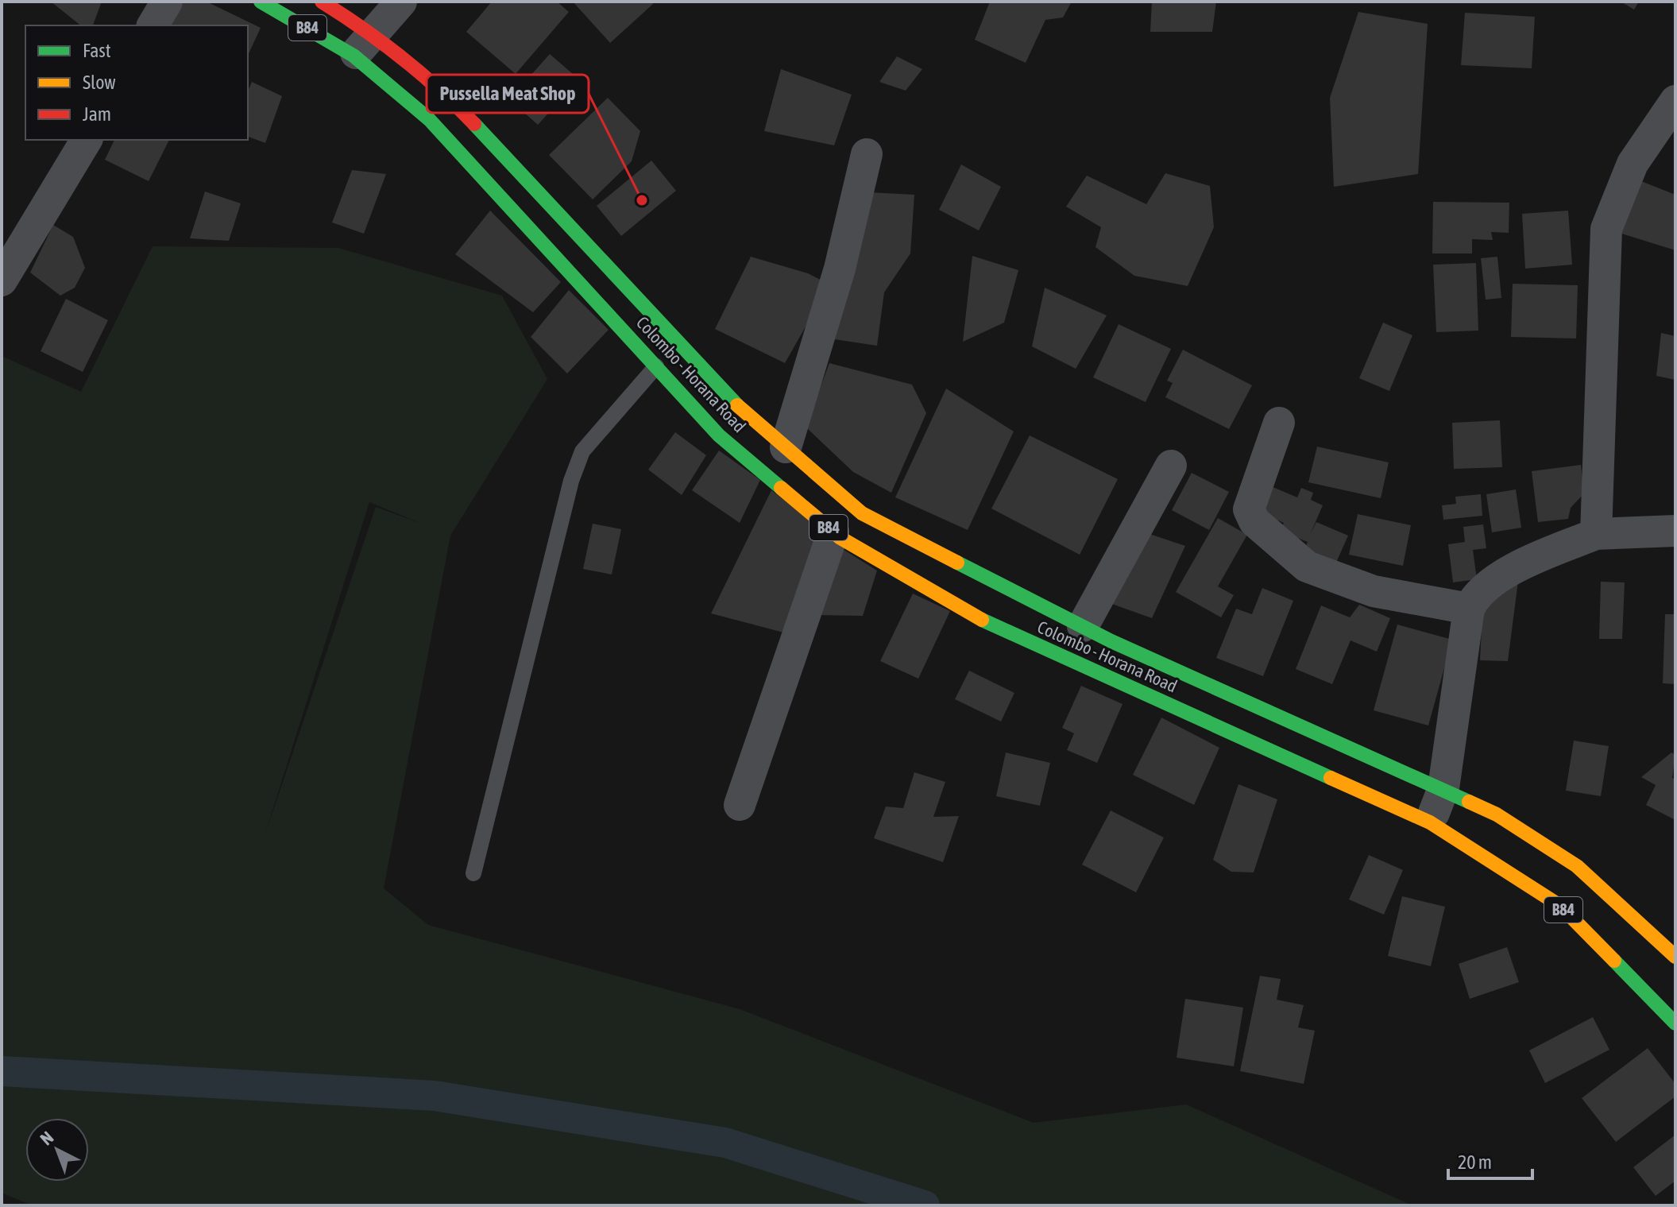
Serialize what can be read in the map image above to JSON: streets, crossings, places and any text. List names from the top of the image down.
{
  "streets": {
    "main road": ["B84", "Colombo - Horana Road"]
  },
  "crossings": [
    ["B84", "Colombo - Horana Road"]
  ],
  "places": ["Pussella Meat Shop"],
  "legend": ["Fast", "Slow", "Jam"],
  "scale_bar": "20 m",
  "north": "top left"
}
